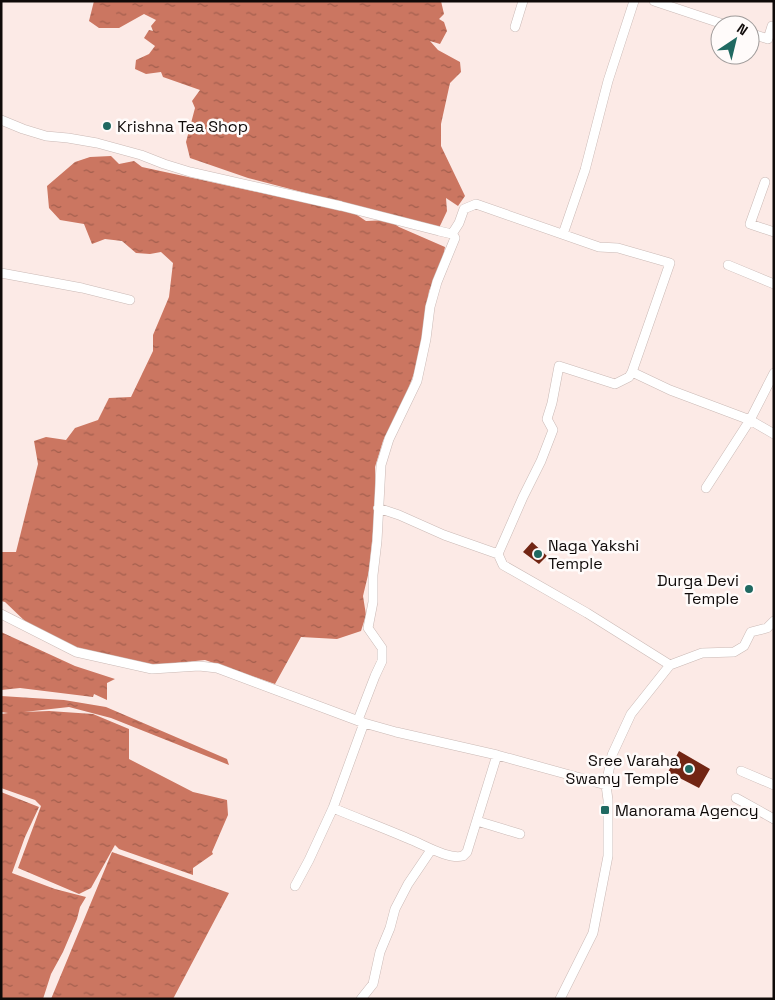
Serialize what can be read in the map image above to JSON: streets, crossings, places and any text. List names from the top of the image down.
{
  "places": {
    "other": [
      "Krishna Tea Shop",
      "Naga Yakshi Temple",
      "Durga Devi Temple",
      "Sree Varaha Swamy Temple"
    ],
    "transit": ["Manorama Agency"]
  },
  "north": "top right"
}
